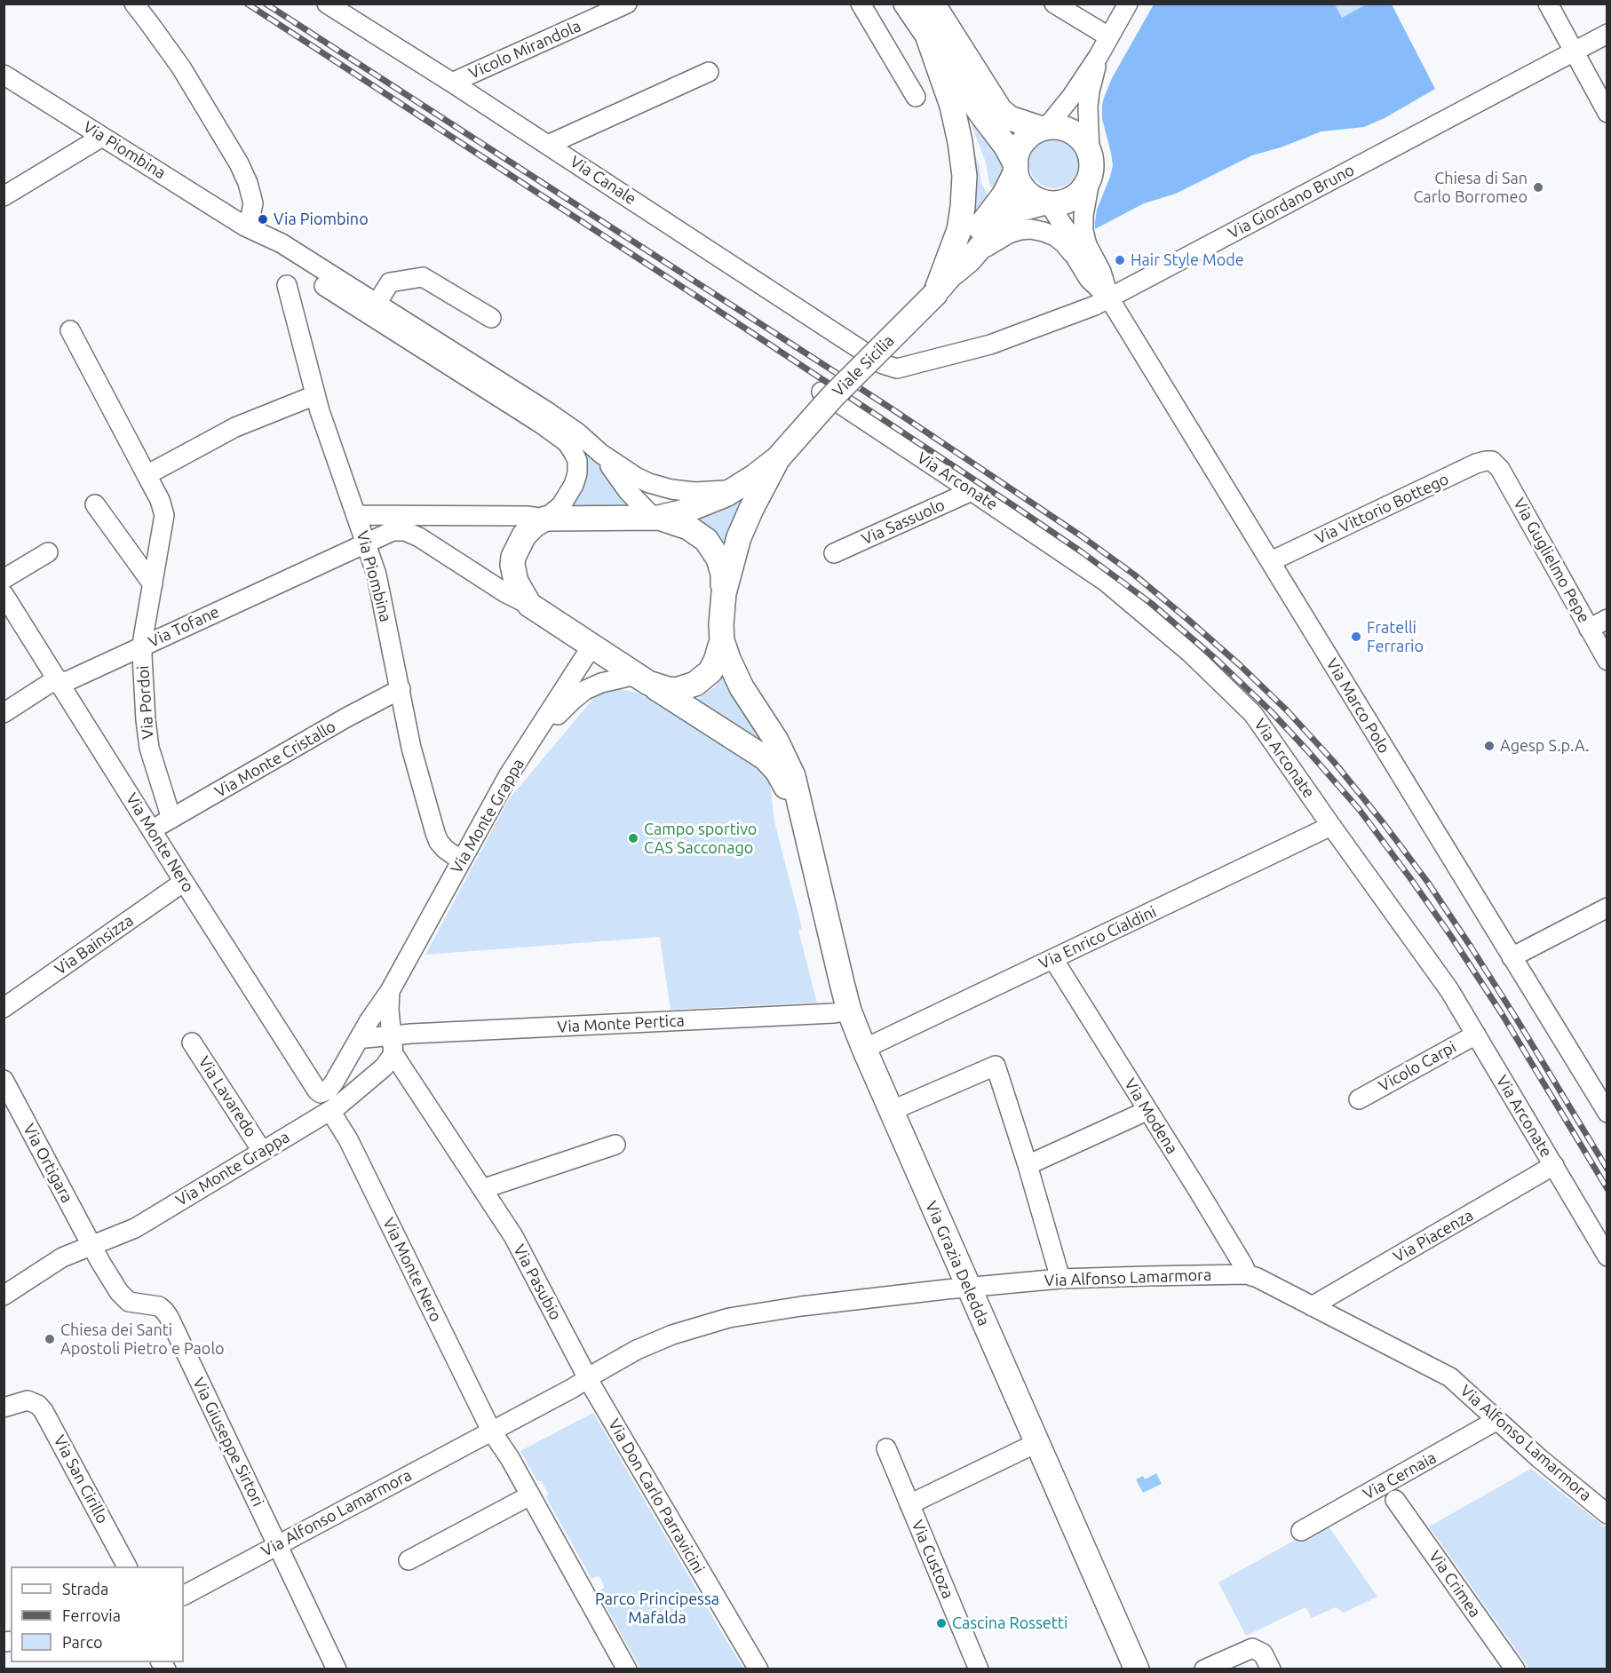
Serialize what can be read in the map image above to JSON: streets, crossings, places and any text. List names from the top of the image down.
{
  "streets": {
    "main road": ["Viale Sicilia", "Via Monte Grappa", "Via Grazia Deledda"],
    "street": [
      "Vicolo Mirandola",
      "Via Piombina",
      "Via Canale",
      "Via Giordano Bruno",
      "Via Arconate",
      "Via Vittorio Bottego",
      "Via Sassuolo",
      "Via Guglielmo Pepe",
      "Via Tofane",
      "Via Pordoi",
      "Via Marco Polo",
      "Via Monte Cristallo",
      "Via Monte Nero",
      "Via Enrico Cialdini",
      "Via Bainsizza",
      "Via Monte Pertica",
      "Vicolo Carpi",
      "Via Lavaredo",
      "Via Modena",
      "Via Ortigara",
      "Via Piacenza",
      "Via Alfonso Lamarmora",
      "Via Pasubio",
      "Via Giuseppe Sirtori",
      "Via Cernaia",
      "Via San Cirillo",
      "Via Don Carlo Parravicini",
      "Via Custoza",
      "Via Crimea"
    ]
  },
  "crossings": [
    ["Vicolo Mirandola", "Via Canale"],
    ["Via Piombina", "Via Tofane"],
    ["Via Piombina", "Via Monte Cristallo"],
    ["Via Piombina", "Via Monte Grappa"],
    ["Via Canale", "Via Giordano Bruno"],
    ["Via Giordano Bruno", "Via Marco Polo"],
    ["Viale Sicilia", "Via Monte Grappa"],
    ["Via Arconate", "Via Sassuolo"],
    ["Via Arconate", "Via Enrico Cialdini"],
    ["Via Arconate", "Vicolo Carpi"],
    ["Via Arconate", "Via Piacenza"],
    ["Via Vittorio Bottego", "Via Guglielmo Pepe"],
    ["Via Vittorio Bottego", "Via Marco Polo"],
    ["Via Tofane", "Via Pordoi"],
    ["Via Tofane", "Via Monte Nero"],
    ["Via Pordoi", "Via Monte Cristallo"],
    ["Via Monte Cristallo", "Via Monte Nero"],
    ["Via Monte Grappa", "Via Monte Nero"],
    ["Via Monte Grappa", "Via Monte Pertica"],
    ["Via Monte Grappa", "Via Lavaredo"],
    ["Via Monte Grappa", "Via Ortigara"],
    ["Via Monte Grappa", "Via Grazia Deledda"],
    ["Via Monte Grappa", "Via Pasubio"],
    ["Via Monte Grappa", "Via Giuseppe Sirtori"],
    ["Via Monte Nero", "Via Bainsizza"],
    ["Via Monte Nero", "Via Alfonso Lamarmora"],
    ["Via Enrico Cialdini", "Via Modena"],
    ["Via Enrico Cialdini", "Via Grazia Deledda"],
    ["Via Monte Pertica", "Via Grazia Deledda"],
    ["Via Monte Pertica", "Via Pasubio"],
    ["Via Modena", "Via Alfonso Lamarmora"],
    ["Via Ortigara", "Via Giuseppe Sirtori"],
    ["Via Piacenza", "Via Alfonso Lamarmora"],
    ["Via Grazia Deledda", "Via Alfonso Lamarmora"],
    ["Via Alfonso Lamarmora", "Via Pasubio"],
    ["Via Alfonso Lamarmora", "Via Giuseppe Sirtori"],
    ["Via Alfonso Lamarmora", "Via Cernaia"],
    ["Via Alfonso Lamarmora", "Via Don Carlo Parravicini"],
    ["Via Pasubio", "Via Don Carlo Parravicini"]
  ],
  "parks": ["Parco Principessa Mafalda"],
  "places": [
    "Chiesa di San Carlo Borromeo",
    "Via Piombino",
    "Hair Style Mode",
    "Fratelli Ferrario",
    "Agesp S.p.A.",
    "Campo sportivo CAS Sacconago",
    "Chiesa dei Santi Apostoli Pietro e Paolo",
    "Cascina Rossetti"
  ],
  "legend": ["Strada", "Ferrovia", "Parco"]
}
